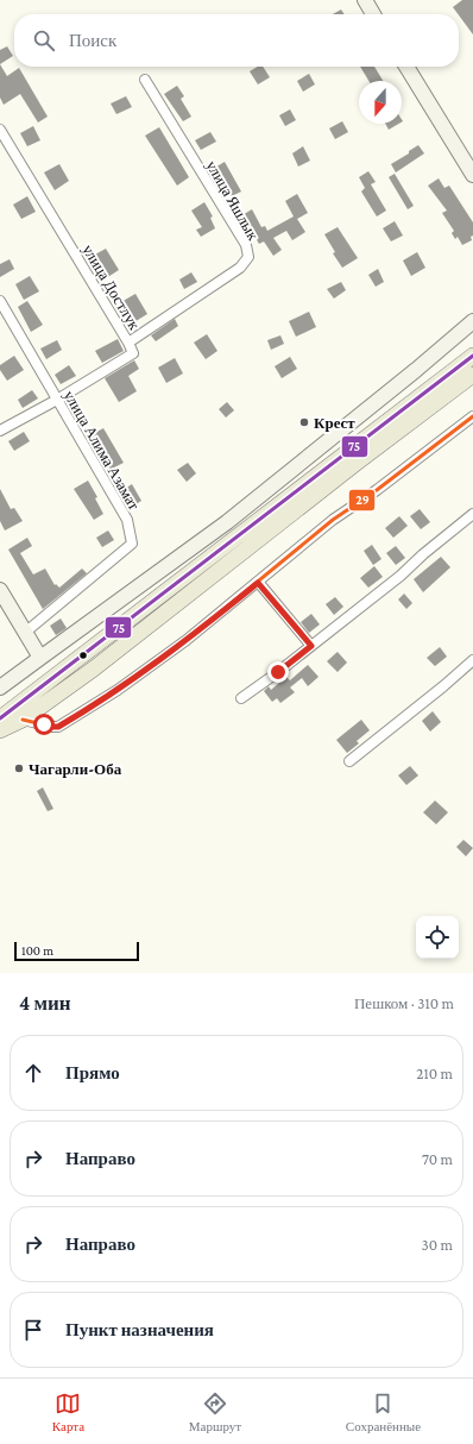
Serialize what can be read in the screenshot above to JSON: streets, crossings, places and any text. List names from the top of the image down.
{
  "streets": {
    "street": ["улица Яшлык", "улица Достлук", "улица Алима Азамат"]
  },
  "crossings": [
    ["улица Яшлык", "улица Достлук"],
    ["улица Достлук", "улица Алима Азамат"]
  ],
  "places": ["Крест", "Чагарли-Оба"],
  "lines": ["transit line 75", "transit line 29"],
  "scale_bar": "100 m",
  "north": "bottom",
  "page": {
    "search": "Поиск",
    "scale": "100 m",
    "heading": ["4 мин", "Пешком · 310 m"],
    "list": [
      ["Прямо", "210 m"],
      ["Направо", "70 m"],
      ["Направо", "30 m"],
      "Пункт назначения"
    ],
    "nav": ["Карта", "Маршрут", "Сохранённые"]
  }
}
